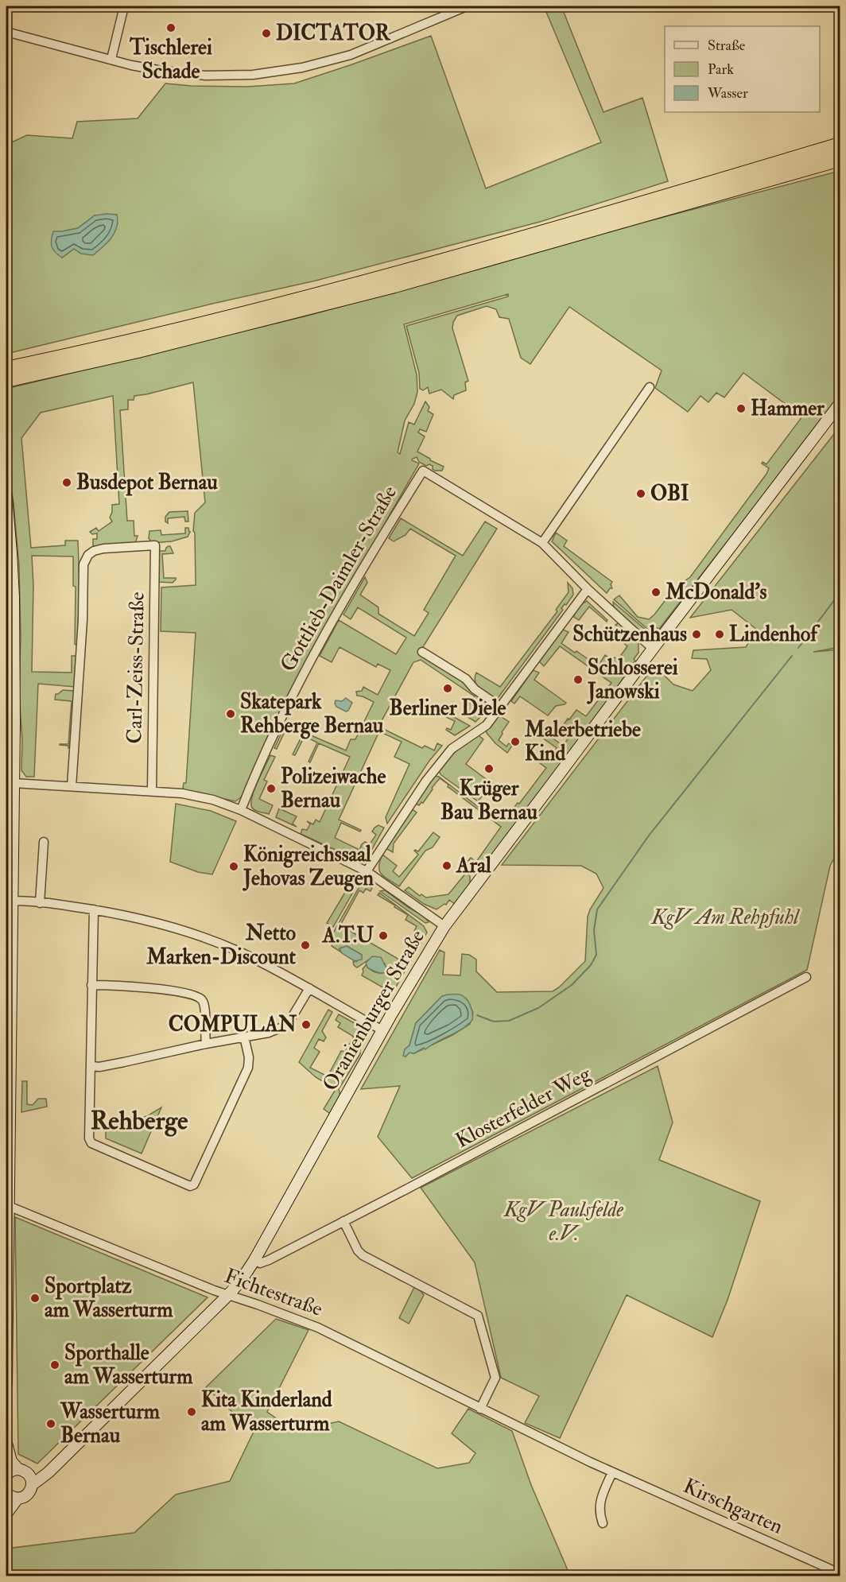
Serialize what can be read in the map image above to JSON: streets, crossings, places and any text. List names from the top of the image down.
{
  "streets": {
    "main road": ["Oranienburger Straße"],
    "street": [
      "Gottlieb-Daimler-Straße",
      "Carl-Zeiss-Straße",
      "Klosterfelder Weg",
      "Fichtestraße",
      "Kirschgarten"
    ]
  },
  "crossings": [
    ["Oranienburger Straße", "Klosterfelder Weg"],
    ["Oranienburger Straße", "Fichtestraße"],
    ["Fichtestraße", "Kirschgarten"]
  ],
  "districts": ["Rehberge"],
  "parks": ["KgV Am Rehpfuhl", "KgV Paulsfelde e.V."],
  "places": [
    "Tischlerei Schade",
    "DICTATOR",
    "Hammer",
    "Busdepot Bernau",
    "OBI",
    "McDonald's",
    "Schützenhaus",
    "Lindenhof",
    "Schlosserei Janowski",
    "Berliner Diele",
    "Skatepark Rehberge Bernau",
    "Malerbetriebe Kind",
    "Krüger Bau Bernau",
    "Polizeiwache Bernau",
    "Aral",
    "Königreichssaal Jehovas Zeugen",
    "A.T.U",
    "Netto Marken-Discount",
    "COMPULAN",
    "Sportplatz am Wasserturm",
    "Sporthalle am Wasserturm",
    "Kita Kinderland am Wasserturm",
    "Wasserturm Bernau"
  ],
  "legend": ["Straße", "Park", "Wasser"]
}
